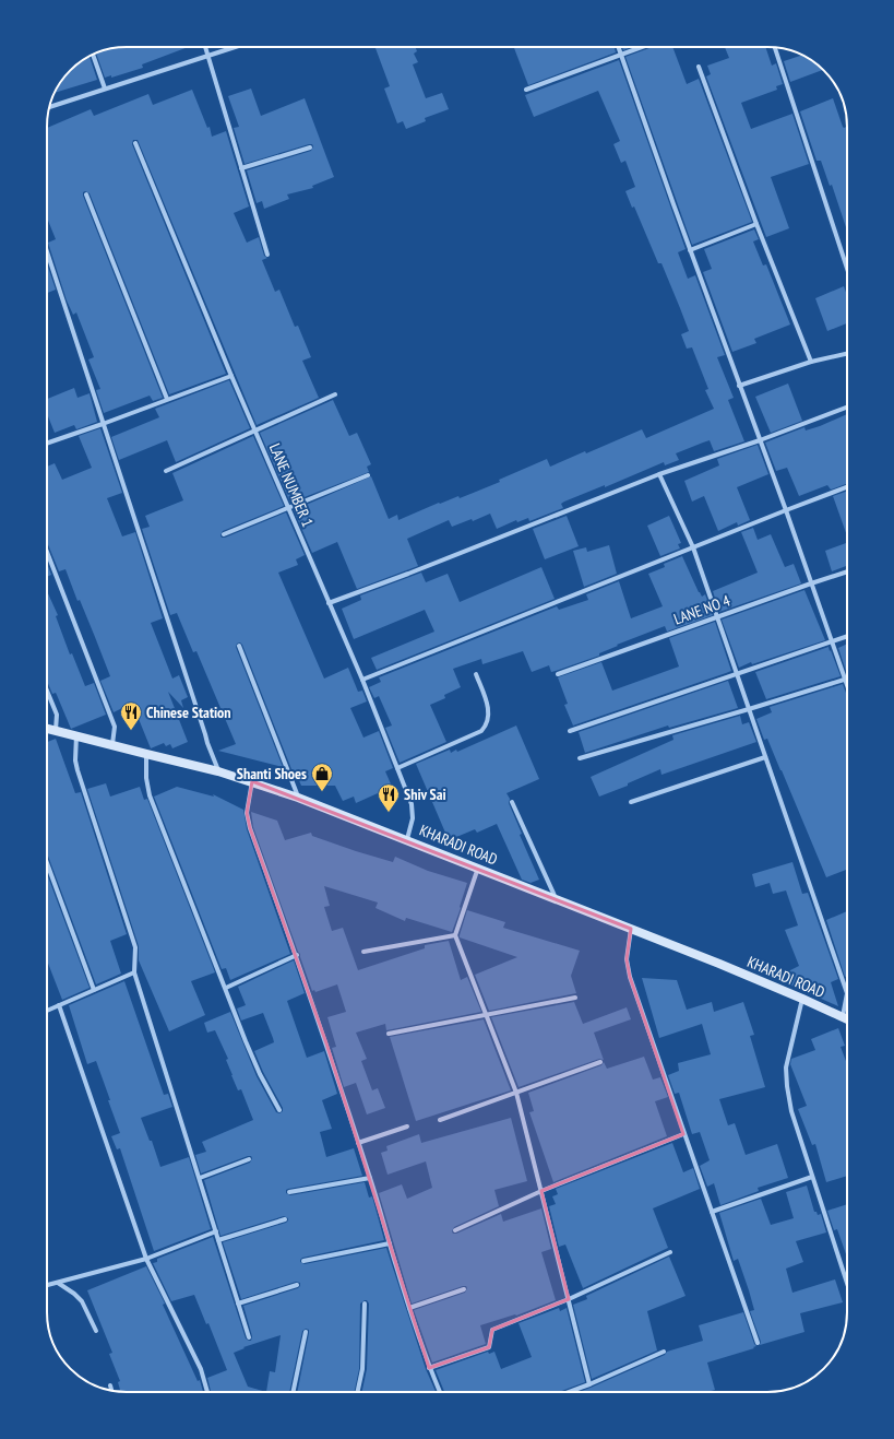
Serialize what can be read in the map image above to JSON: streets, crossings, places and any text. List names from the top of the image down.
{
  "streets": {
    "street": ["LANE NUMBER 1", "LANE NO 4", "KHARADI ROAD"]
  },
  "crossings": [
    ["LANE NUMBER 1", "KHARADI ROAD"]
  ],
  "places": {
    "restaurant": ["Chinese Station", "Shiv Sai"],
    "shop": ["Shanti Shoes"]
  }
}
